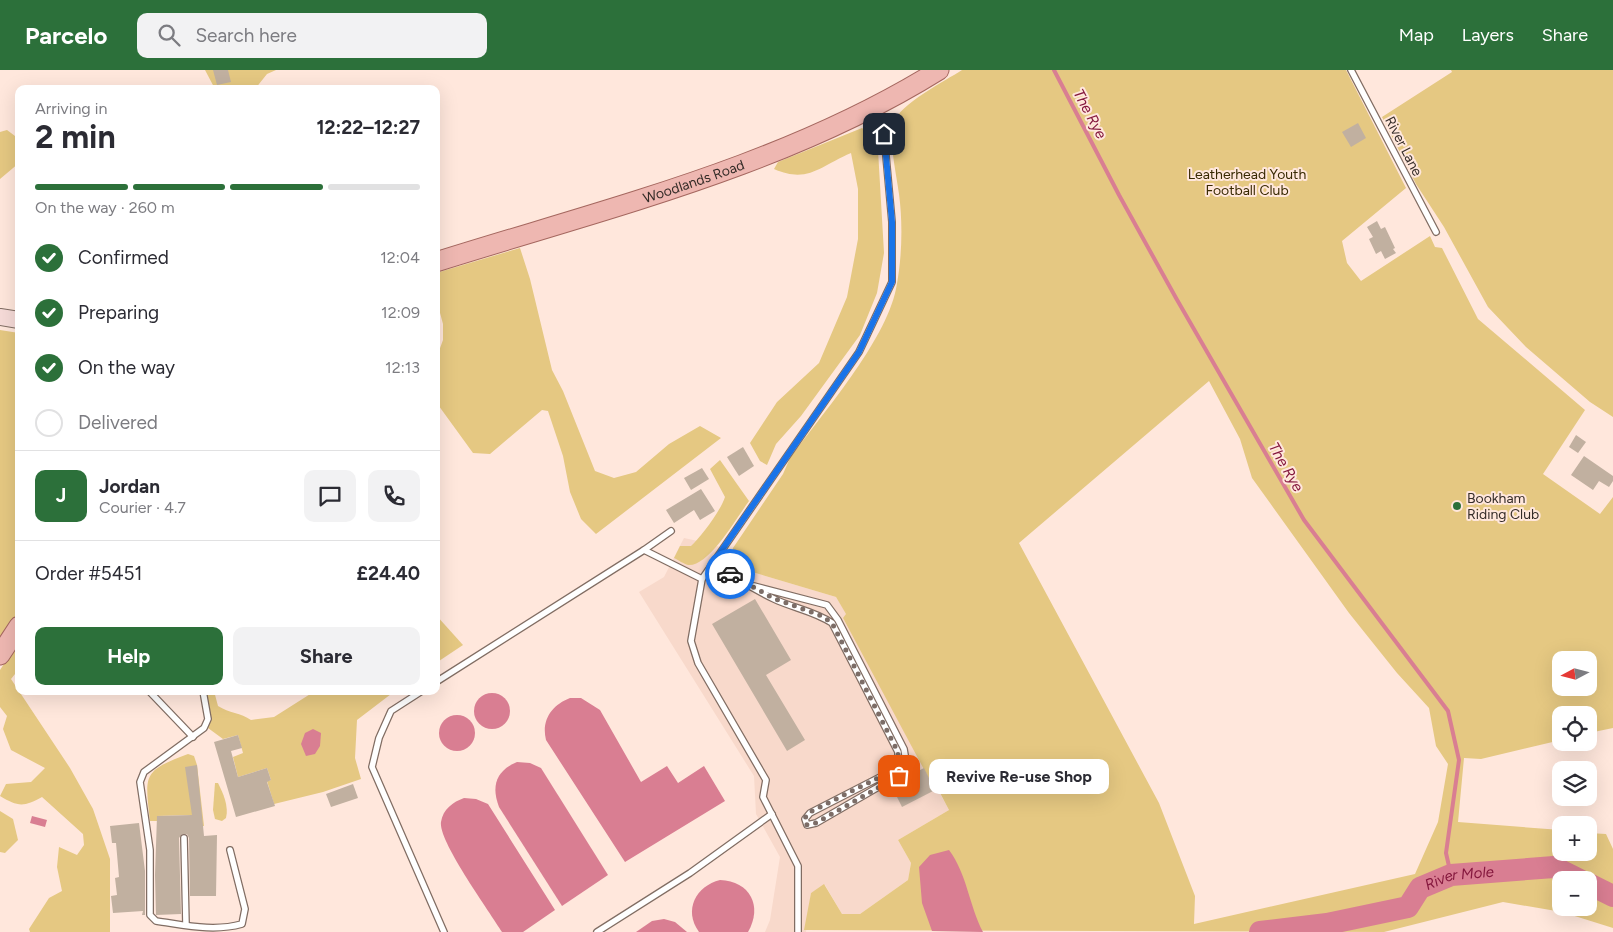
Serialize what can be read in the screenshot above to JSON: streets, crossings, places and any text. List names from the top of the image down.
{
  "streets": {
    "main road": ["Woodlands Road"],
    "lane": ["River Lane"]
  },
  "water": ["The Rye", "River Mole"],
  "parks": ["Leatherhead Youth Football Club"],
  "places": ["Bookham Riding Club", "Revive Re-use Shop"],
  "north": "left",
  "page": {
    "header": "Parcelo",
    "search": "Search here",
    "nav": ["Map", "Layers", "Share"],
    "heading": ["2 min", "Arriving in", "12:22–12:27"],
    "panel": [
      "Jordan",
      "Courier · 4.7",
      "Order #5451",
      "£24.40"
    ],
    "bar": "On the way · 260 m",
    "list": [
      ["Confirmed", "12:04"],
      ["Preparing", "12:09"],
      ["On the way", "12:13"],
      "Delivered"
    ],
    "round": "J",
    "buttons": ["Help", "Share"],
    "map_buttons": ["+", "−"],
    "bubble": "Revive Re-use Shop"
  }
}
